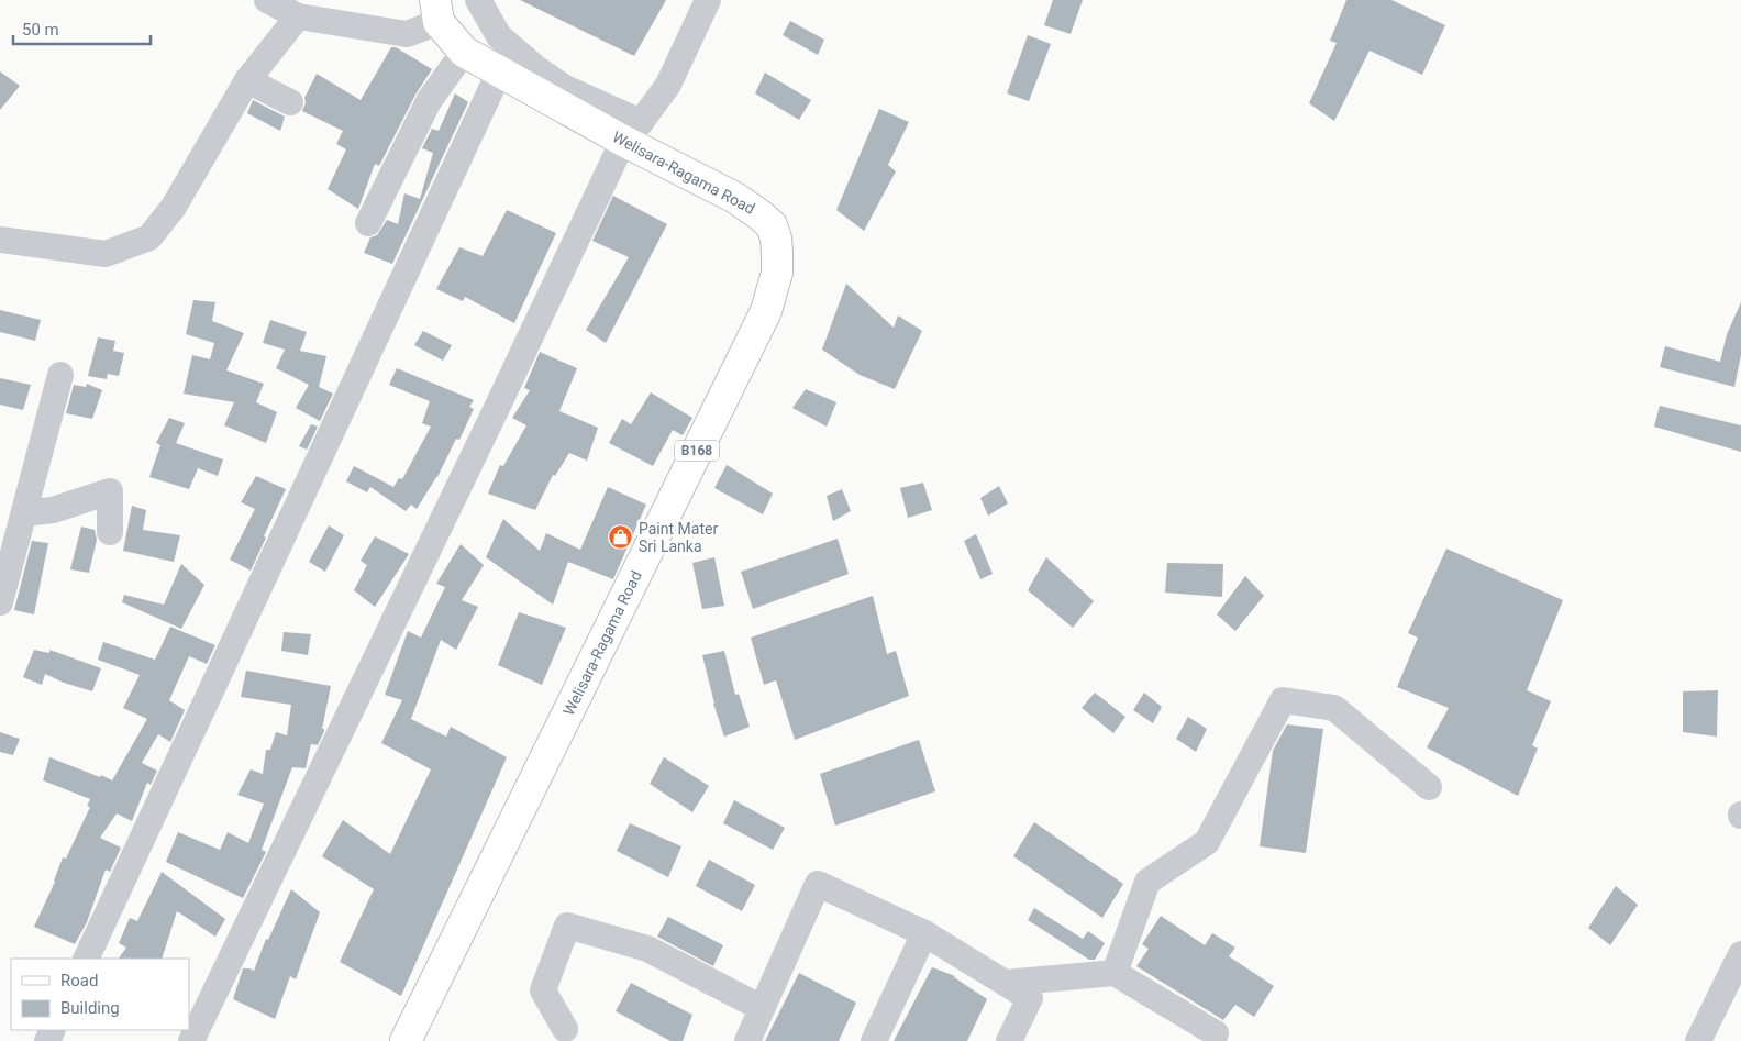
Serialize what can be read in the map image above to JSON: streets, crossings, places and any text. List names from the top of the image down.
{
  "streets": {
    "main road": ["Welisara-Ragama Road", "B168"]
  },
  "places": {
    "shop": ["Paint Mater Sri Lanka"]
  },
  "legend": ["Road", "Building"],
  "scale_bar": "50 m"
}
